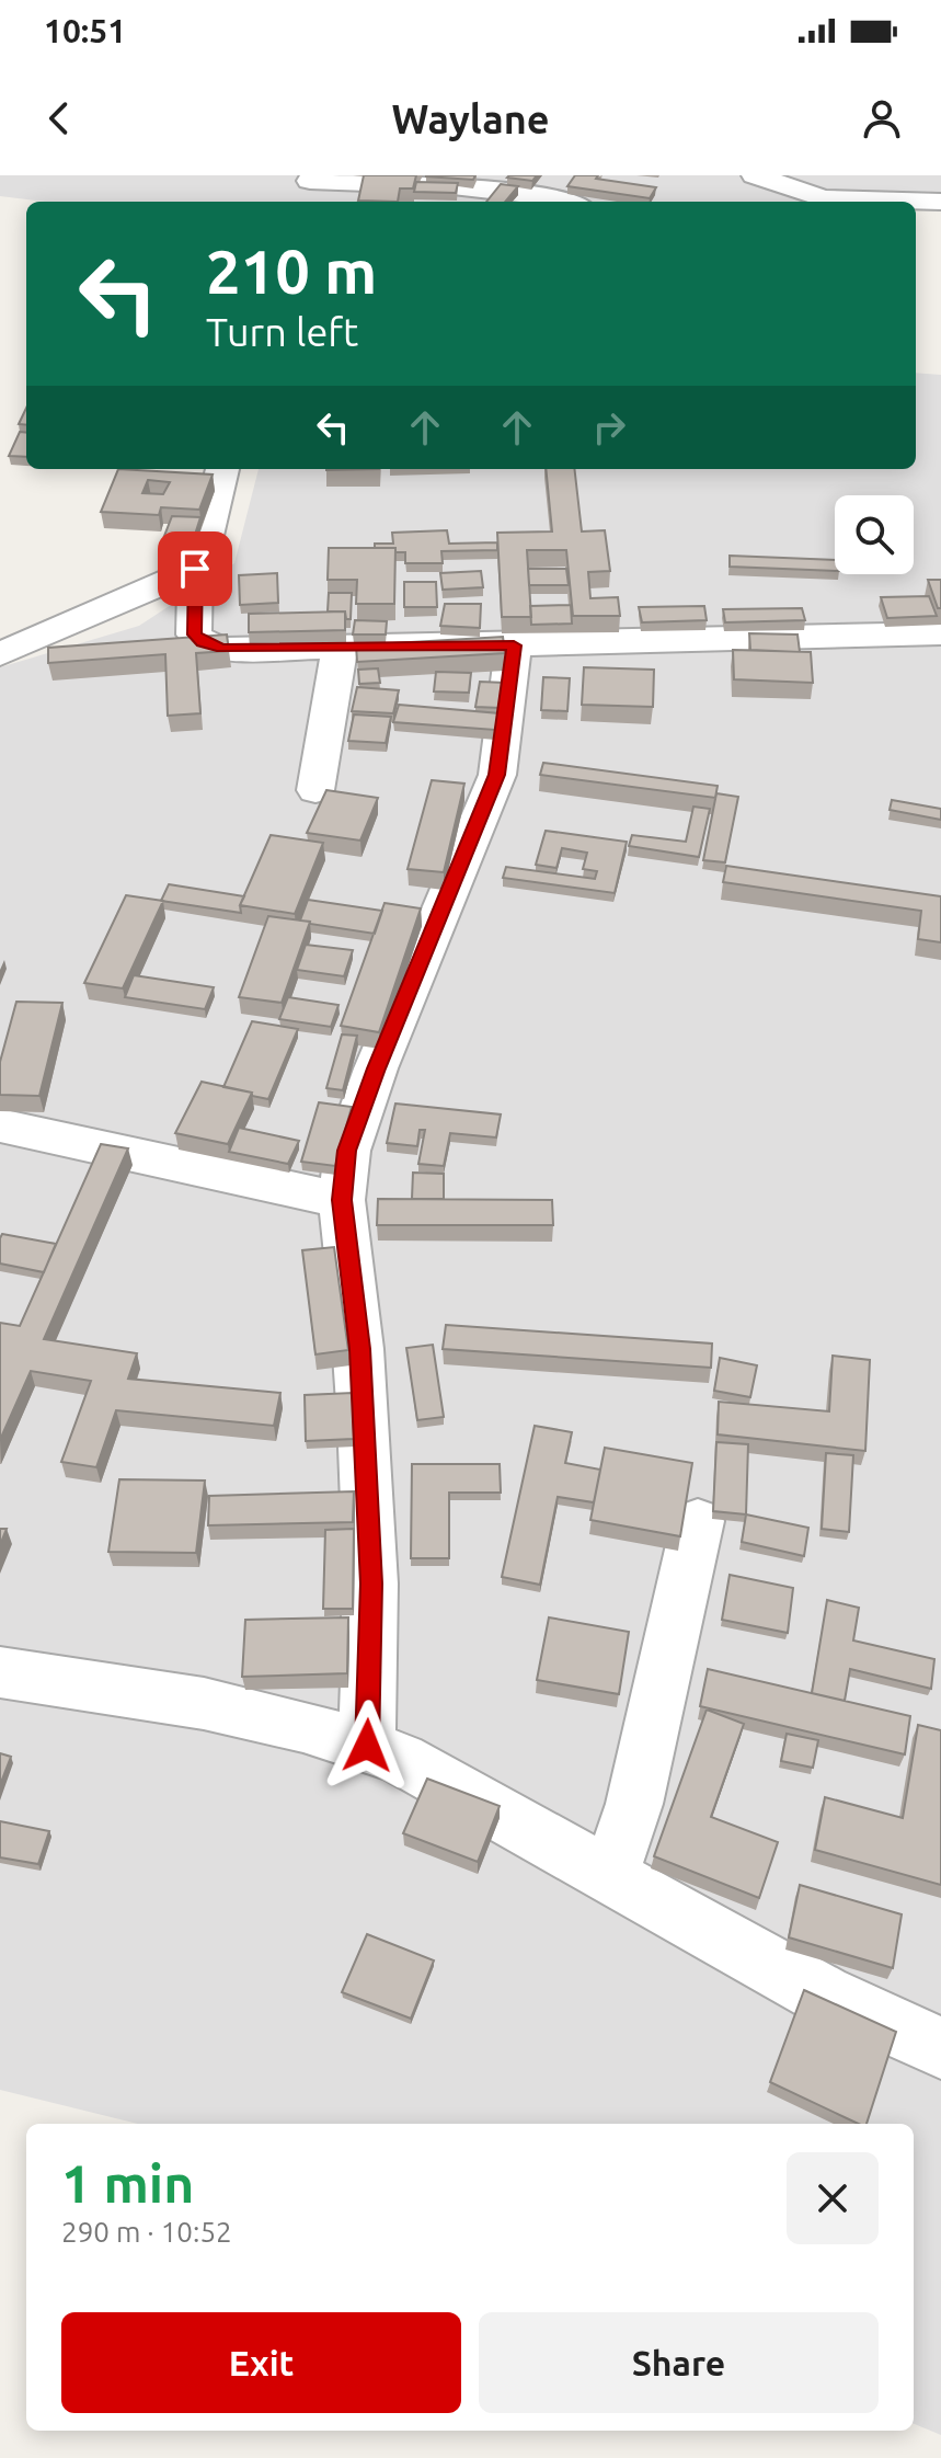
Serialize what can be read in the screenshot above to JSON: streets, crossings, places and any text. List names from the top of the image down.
{
  "page": {
    "status": "10:51",
    "header": "Waylane",
    "turn": ["210 m", "Turn left"],
    "heading": ["1 min", "290 m · 10:52"],
    "buttons": ["Exit", "Share"]
  }
}
